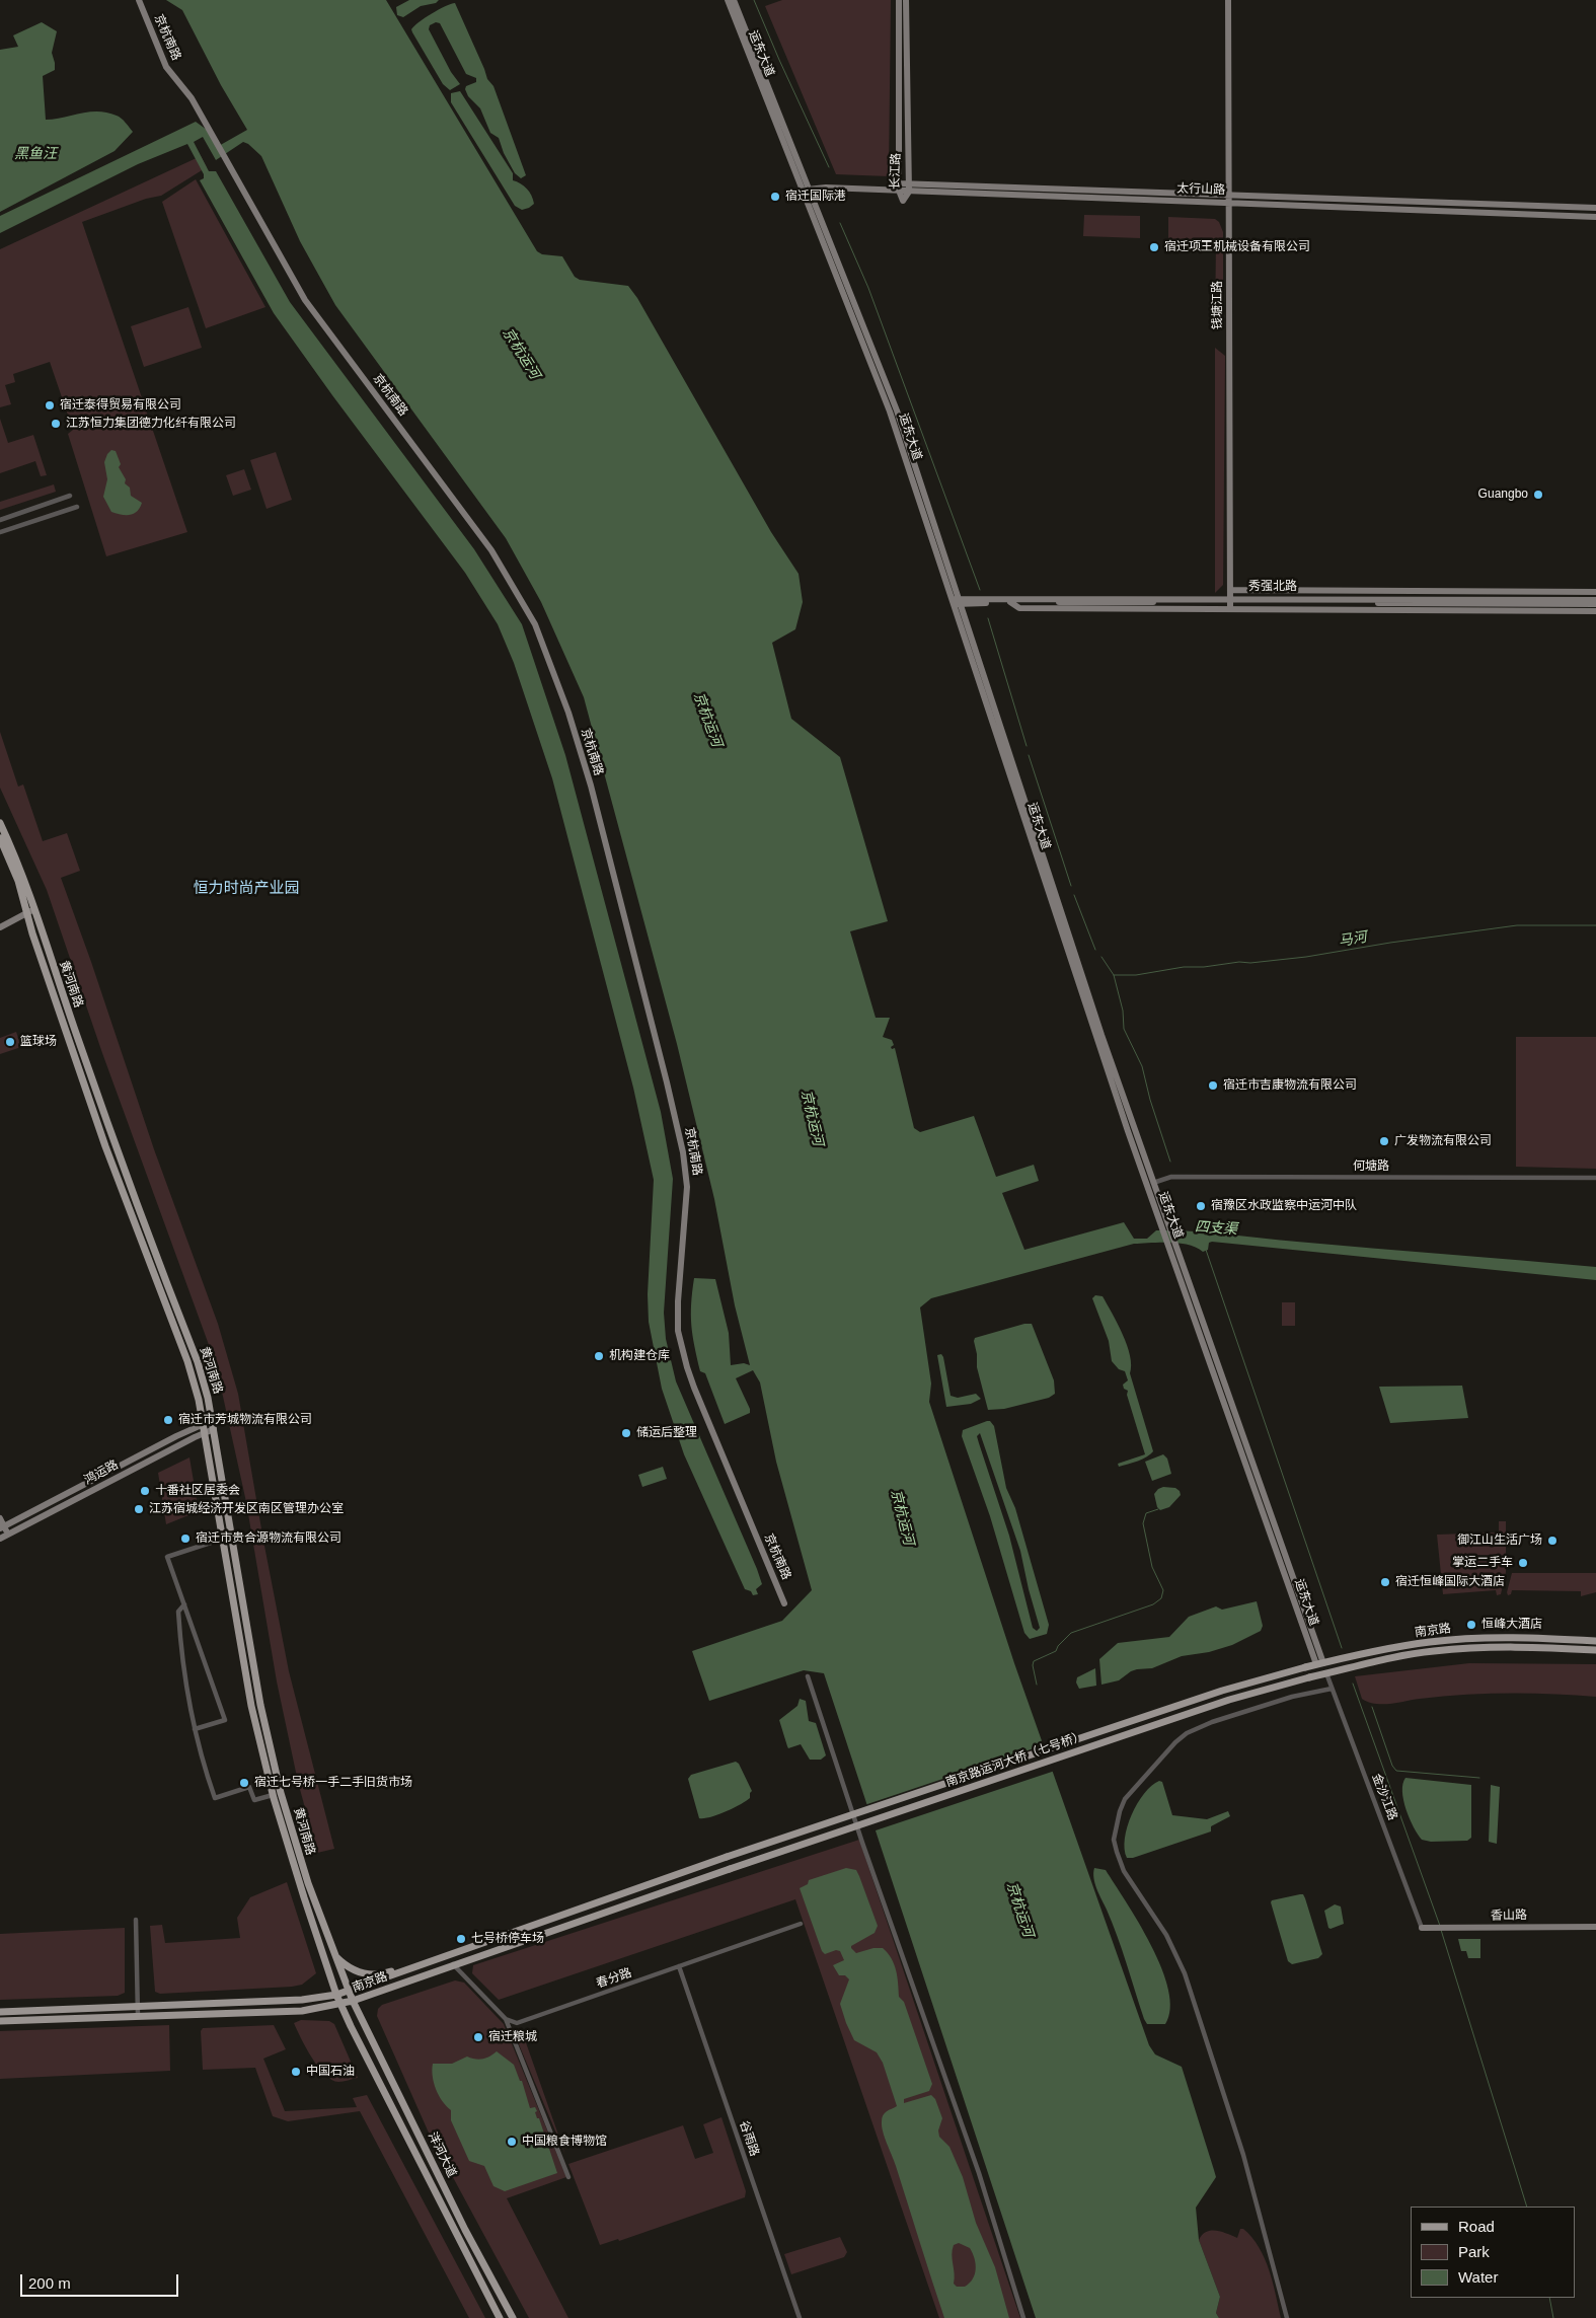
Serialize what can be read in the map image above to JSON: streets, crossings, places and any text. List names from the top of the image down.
{
  "streets": {
    "main road": [
      "黄河南路",
      "南京路",
      "南京路运河大桥（七号桥）",
      "洋河大道"
    ],
    "street": [
      "京杭南路",
      "运东大道",
      "长江路",
      "太行山路",
      "钱塘江路",
      "秀强北路",
      "何塘路",
      "鸿运路",
      "金沙江路",
      "香山路",
      "春分路",
      "谷雨路"
    ]
  },
  "crossings": [
    ["运东大道", "太行山路"],
    ["运东大道", "秀强北路"],
    ["运东大道", "何塘路"],
    ["运东大道", "南京路"],
    ["长江路", "太行山路"],
    ["太行山路", "钱塘江路"],
    ["钱塘江路", "秀强北路"],
    ["黄河南路", "鸿运路"],
    ["黄河南路", "南京路"],
    ["黄河南路", "洋河大道"],
    ["南京路", "南京路运河大桥（七号桥）"],
    ["南京路", "金沙江路"],
    ["南京路", "洋河大道"],
    ["金沙江路", "香山路"],
    ["春分路", "谷雨路"]
  ],
  "districts": ["恒力时尚产业园"],
  "water": [
    "黑鱼汪",
    "京杭运河",
    "马河",
    "四支渠"
  ],
  "places": [
    "宿迁国际港",
    "宿迁项王机械设备有限公司",
    "宿迁泰得贸易有限公司",
    "江苏恒力集团德力化纤有限公司",
    "Guangbo",
    "篮球场",
    "宿迁市吉康物流有限公司",
    "广发物流有限公司",
    "宿豫区水政监察中运河中队",
    "机构建仓库",
    "宿迁市芳城物流有限公司",
    "储运后整理",
    "十番社区居委会",
    "江苏宿城经济开发区南区管理办公室",
    "宿迁市贵合源物流有限公司",
    "御江山生活广场",
    "掌运二手车",
    "宿迁恒峰国际大酒店",
    "恒峰大酒店",
    "宿迁七号桥一手二手旧货市场",
    "七号桥停车场",
    "宿迁粮城",
    "中国石油",
    "中国粮食博物馆"
  ],
  "legend": ["Road", "Park", "Water"],
  "scale_bar": "200 m"
}
